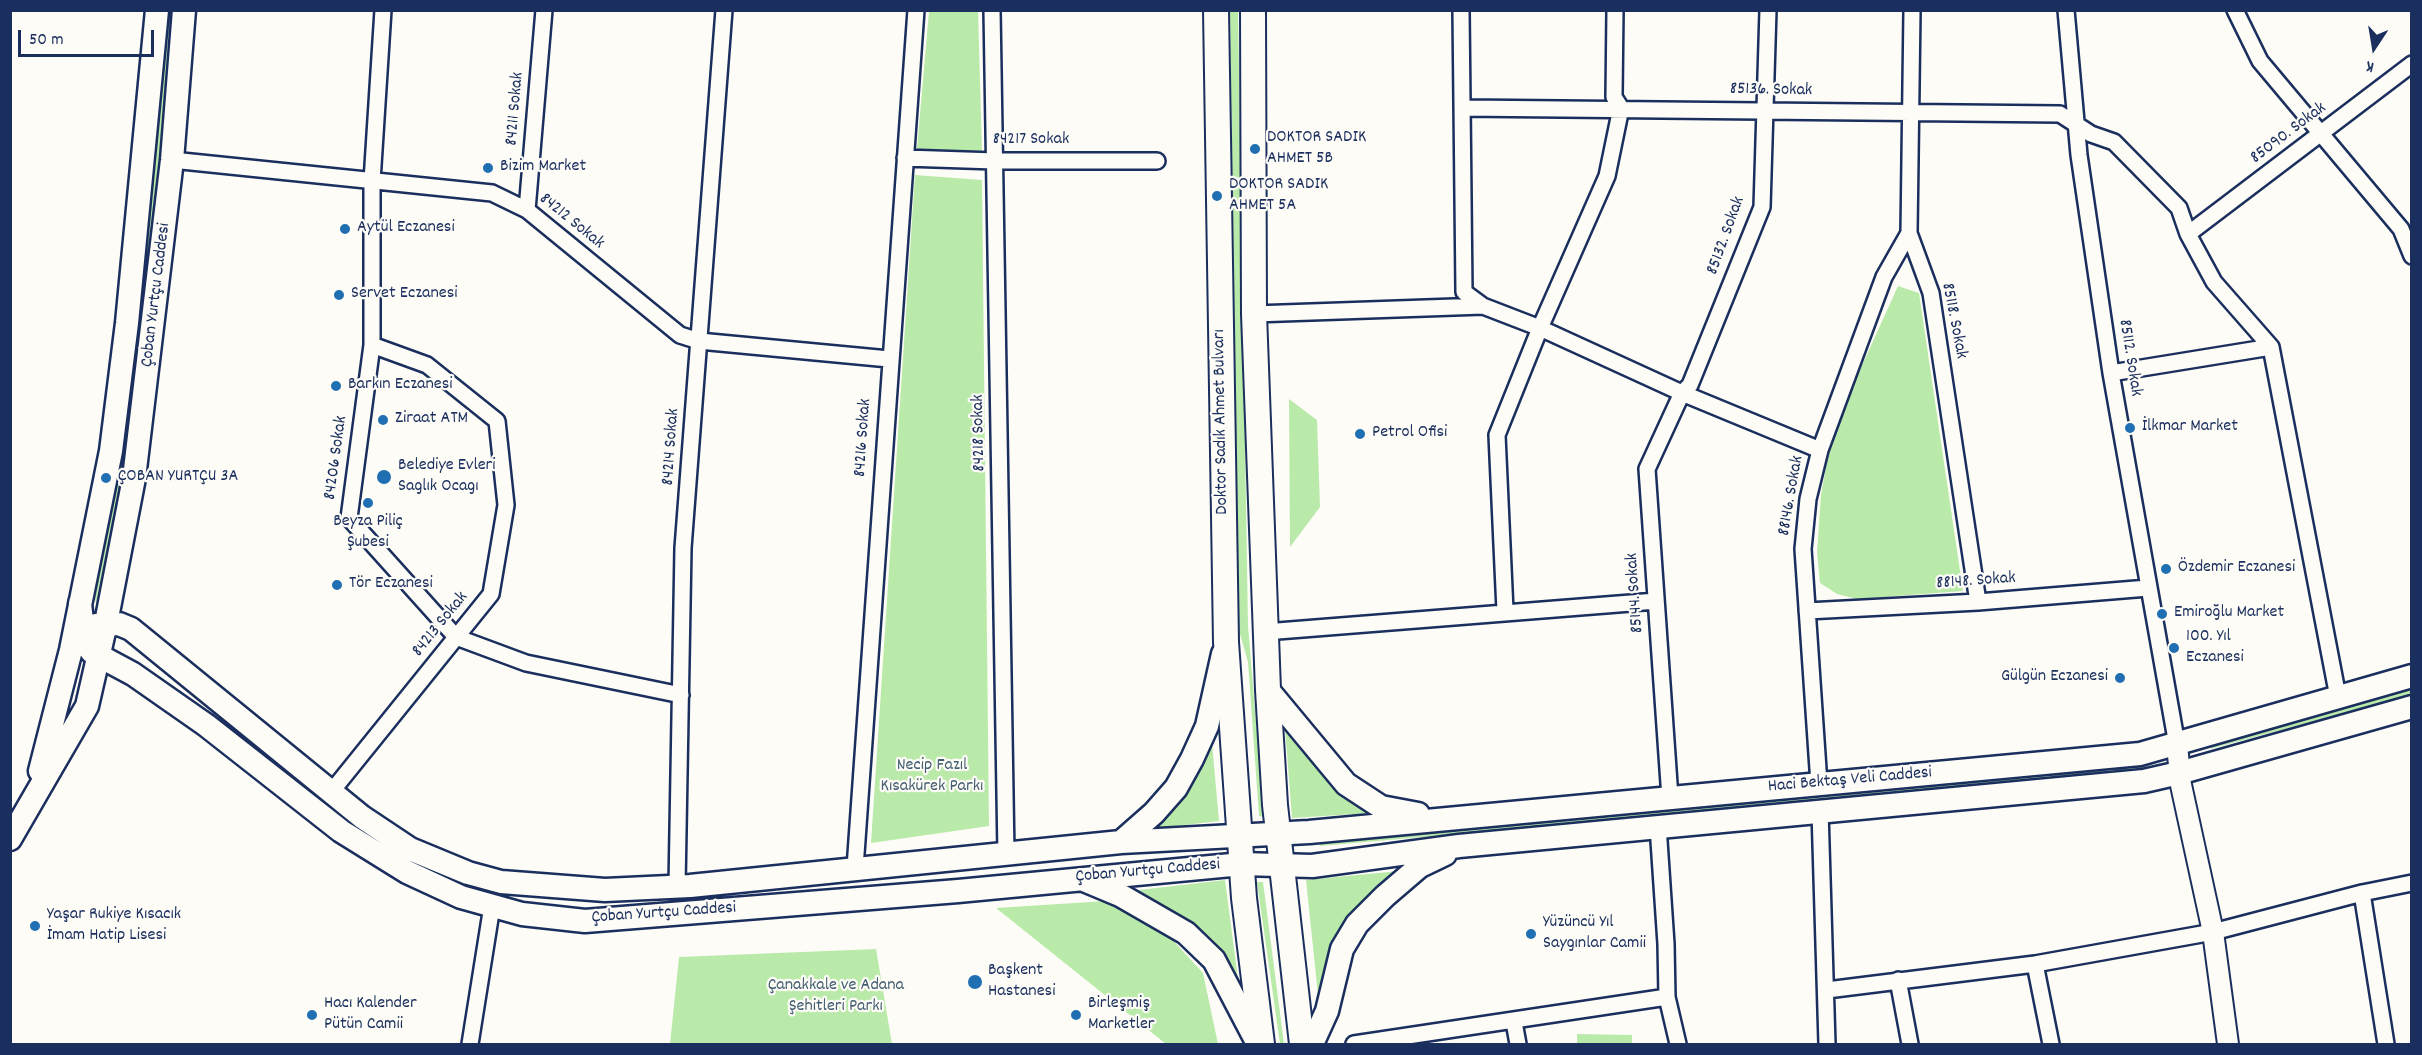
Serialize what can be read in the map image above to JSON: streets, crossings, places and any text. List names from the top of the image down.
{
  "streets": {
    "main road": ["Çoban Yurtçu Caddesi", "Doktor Sadık Ahmet Bulvarı", "Haci Bektaş Veli Caddesi"],
    "street": [
      "85136. Sokak",
      "84211 Sokak",
      "85090. Sokak",
      "84217 Sokak",
      "84212 Sokak",
      "85132. Sokak",
      "85118. Sokak",
      "85112. Sokak",
      "84218 Sokak",
      "84216 Sokak",
      "84214 Sokak",
      "84206 Sokak",
      "88146. Sokak",
      "88148. Sokak",
      "85144. Sokak",
      "84213 Sokak"
    ]
  },
  "crossings": [
    ["85136. Sokak", "85090. Sokak"],
    ["85136. Sokak", "85132. Sokak"],
    ["85136. Sokak", "85118. Sokak"],
    ["85136. Sokak", "85112. Sokak"],
    ["84211 Sokak", "84212 Sokak"],
    ["84217 Sokak", "84218 Sokak"],
    ["84217 Sokak", "84216 Sokak"],
    ["84212 Sokak", "Çoban Yurtçu Caddesi"],
    ["84212 Sokak", "84216 Sokak"],
    ["84212 Sokak", "84214 Sokak"],
    ["84212 Sokak", "84206 Sokak"],
    ["85132. Sokak", "85144. Sokak"],
    ["Çoban Yurtçu Caddesi", "Doktor Sadık Ahmet Bulvarı"],
    ["Çoban Yurtçu Caddesi", "84218 Sokak"],
    ["Çoban Yurtçu Caddesi", "84216 Sokak"],
    ["Çoban Yurtçu Caddesi", "84214 Sokak"],
    ["Çoban Yurtçu Caddesi", "84213 Sokak"],
    ["Çoban Yurtçu Caddesi", "Haci Bektaş Veli Caddesi"],
    ["85118. Sokak", "88146. Sokak"],
    ["85118. Sokak", "88148. Sokak"],
    ["85112. Sokak", "88148. Sokak"],
    ["85112. Sokak", "Haci Bektaş Veli Caddesi"],
    ["Doktor Sadık Ahmet Bulvarı", "Haci Bektaş Veli Caddesi"],
    ["84214 Sokak", "84206 Sokak"],
    ["84206 Sokak", "84213 Sokak"],
    ["88146. Sokak", "88148. Sokak"],
    ["88146. Sokak", "Haci Bektaş Veli Caddesi"],
    ["85144. Sokak", "Haci Bektaş Veli Caddesi"]
  ],
  "parks": ["Necip Fazıl Kısakürek Parkı", "Çanakkale ve Adana Şehitleri Parkı"],
  "places": [
    "DOKTOR SADIK AHMET 5B",
    "Bizim Market",
    "DOKTOR SADIK AHMET 5A",
    "Aytül Eczanesi",
    "Servet Eczanesi",
    "Barkın Eczanesi",
    "Ziraat ATM",
    "İlkmar Market",
    "Petrol Ofisi",
    "Belediye Evleri Saglık Ocagı",
    "ÇOBAN YURTÇU 3A",
    "Beyza Piliç Şubesi",
    "Özdemir Eczanesi",
    "Tör Eczanesi",
    "Emiroğlu Market",
    "100. Yıl Eczanesi",
    "Gülgün Eczanesi",
    "Yaşar Rukiye Kısacık İmam Hatip Lisesi",
    "Yüzüncü Yıl Saygınlar Camii",
    "Başkent Hastanesi",
    "Hacı Kalender Pütün Camii",
    "Birleşmiş Marketler"
  ],
  "scale_bar": "50 m",
  "north": "bottom"
}
